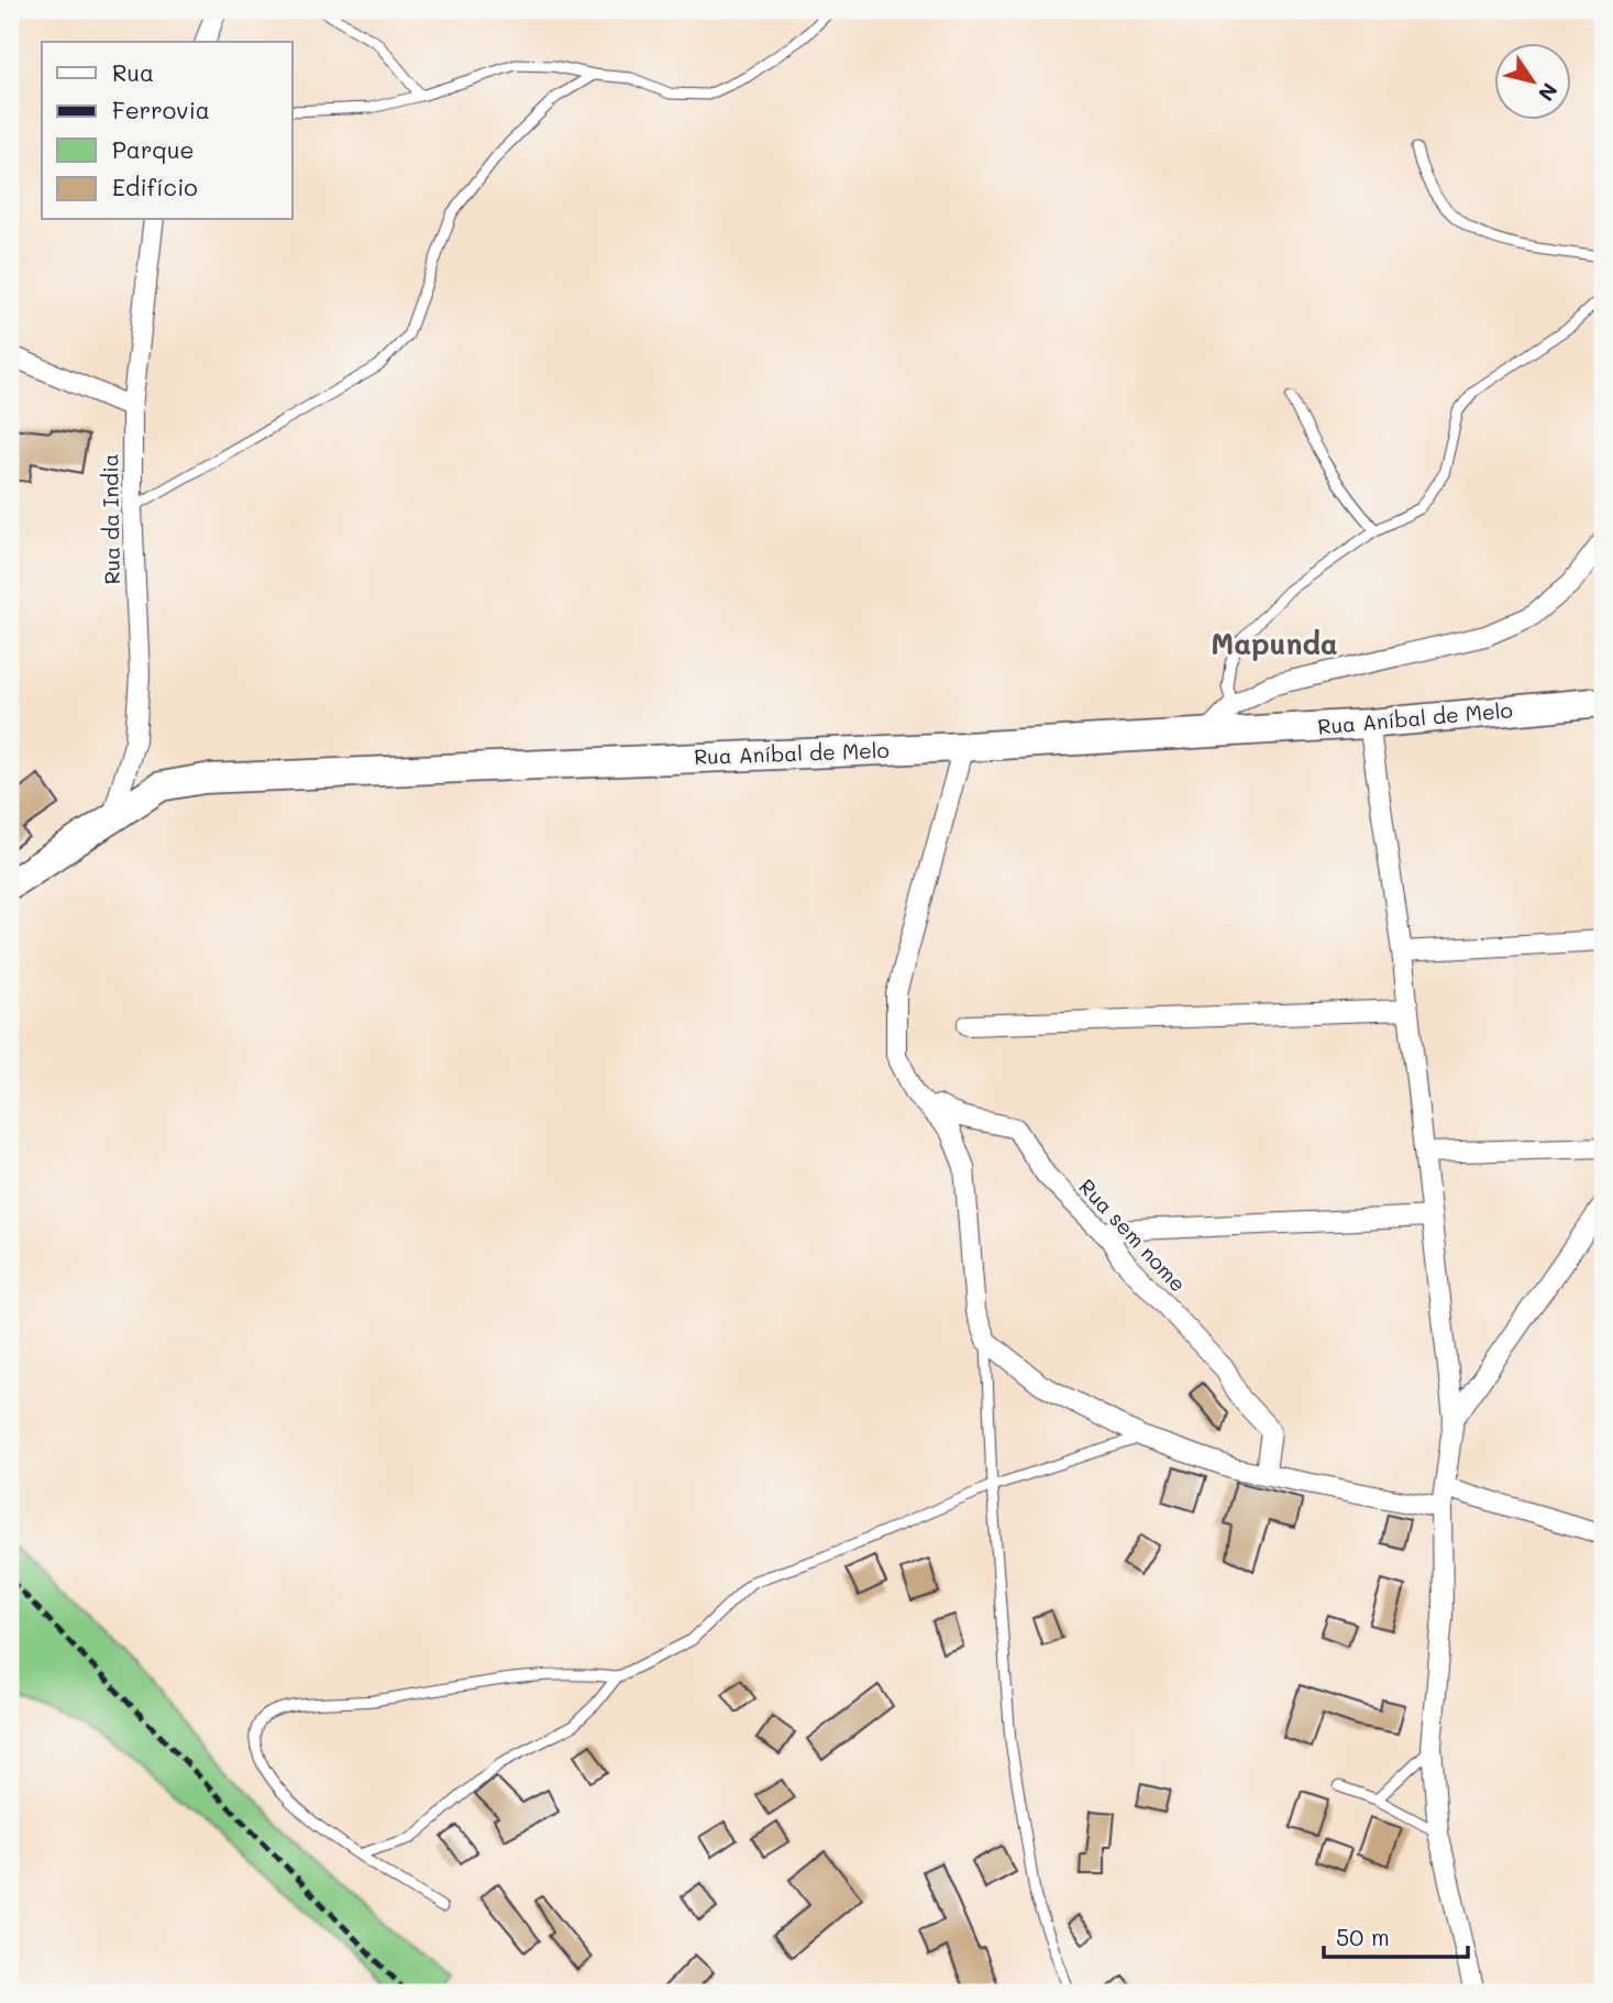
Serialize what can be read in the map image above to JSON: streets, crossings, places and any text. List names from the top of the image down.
{
  "streets": {
    "street": ["Rua da India", "Rua Aníbal de Melo", "Rua sem nome"]
  },
  "crossings": [
    ["Rua da India", "Rua Aníbal de Melo"]
  ],
  "districts": ["Mapunda"],
  "legend": [
    "Rua",
    "Ferrovia",
    "Parque",
    "Edifício"
  ],
  "scale_bar": "50 m",
  "north": "bottom right"
}
